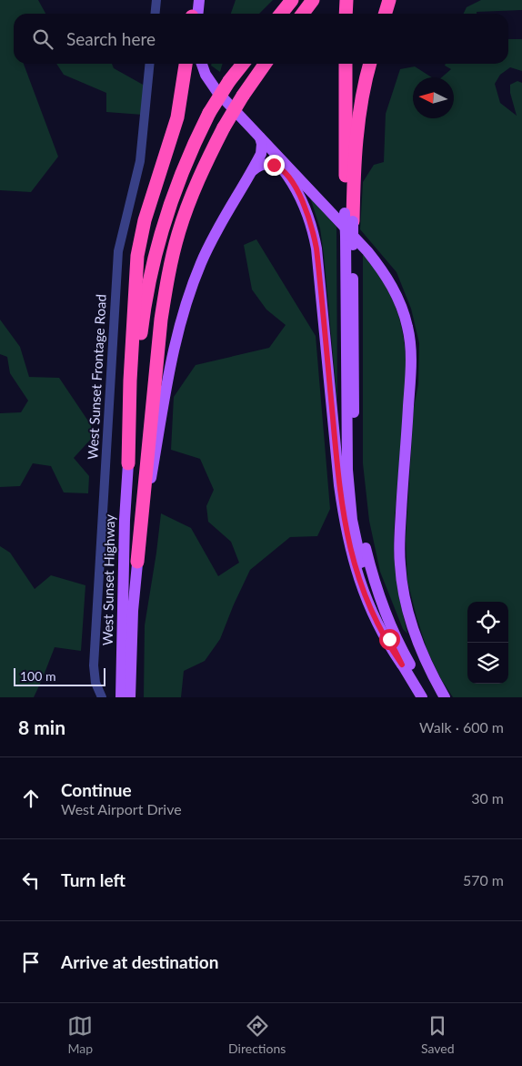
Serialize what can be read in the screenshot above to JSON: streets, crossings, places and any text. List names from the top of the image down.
{
  "streets": {
    "main road": ["West Sunset Highway"],
    "street": ["West Sunset Frontage Road"]
  },
  "scale_bar": "100 m",
  "north": "left",
  "page": {
    "search": "Search here",
    "scale": "100 m",
    "heading": ["8 min", "Walk · 600 m"],
    "list": [
      ["Continue", "West Airport Drive", "30 m"],
      ["Turn left", "570 m"],
      "Arrive at destination"
    ],
    "nav": ["Map", "Directions", "Saved"]
  }
}
